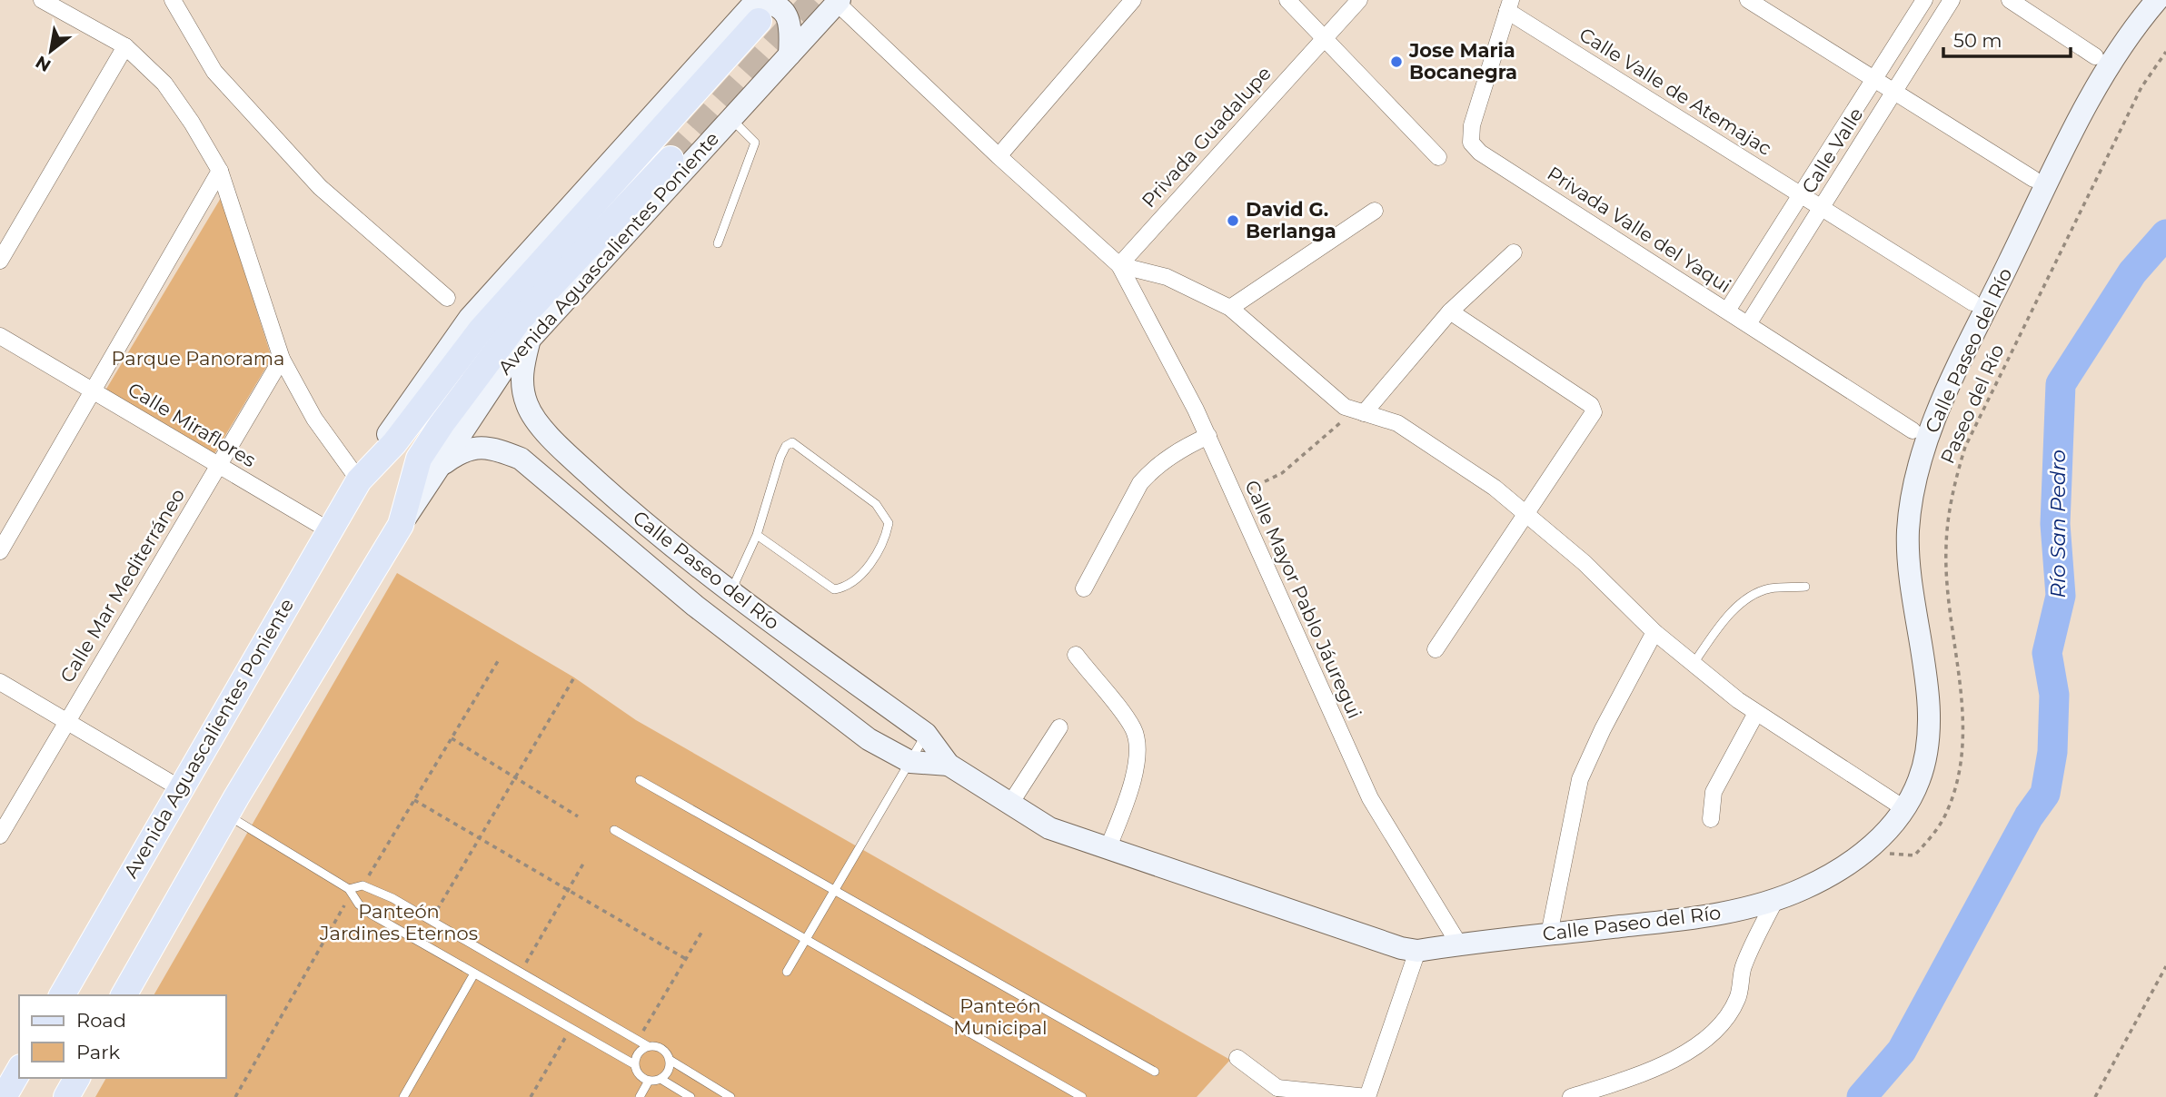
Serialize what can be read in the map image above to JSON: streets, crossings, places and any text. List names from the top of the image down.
{
  "streets": {
    "main road": ["Avenida Aguascalientes Poniente"],
    "street": [
      "Calle Valle de Atemajac",
      "Privada Guadalupe",
      "Calle Valle",
      "Privada Valle del Yaqui",
      "Calle Paseo del Río",
      "Calle Miraflores",
      "Calle Mar Mediterráneo",
      "Calle Mayor Pablo Jáuregui"
    ],
    "path": ["Paseo del Río"]
  },
  "crossings": [
    ["Calle Valle de Atemajac", "Calle Valle"],
    ["Calle Valle de Atemajac", "Privada Valle del Yaqui"],
    ["Privada Guadalupe", "Calle Mayor Pablo Jáuregui"],
    ["Calle Valle", "Privada Valle del Yaqui"],
    ["Avenida Aguascalientes Poniente", "Calle Paseo del Río"],
    ["Avenida Aguascalientes Poniente", "Calle Miraflores"],
    ["Calle Paseo del Río", "Paseo del Río"],
    ["Calle Paseo del Río", "Calle Mayor Pablo Jáuregui"],
    ["Calle Miraflores", "Calle Mar Mediterráneo"]
  ],
  "water": ["Río San Pedro"],
  "parks": ["Parque Panorama", "Panteón Jardines Eternos", "Panteón Municipal"],
  "places": ["Jose Maria Bocanegra", "David G. Berlanga"],
  "legend": ["Road", "Park"],
  "scale_bar": "50 m",
  "north": "bottom left"
}
